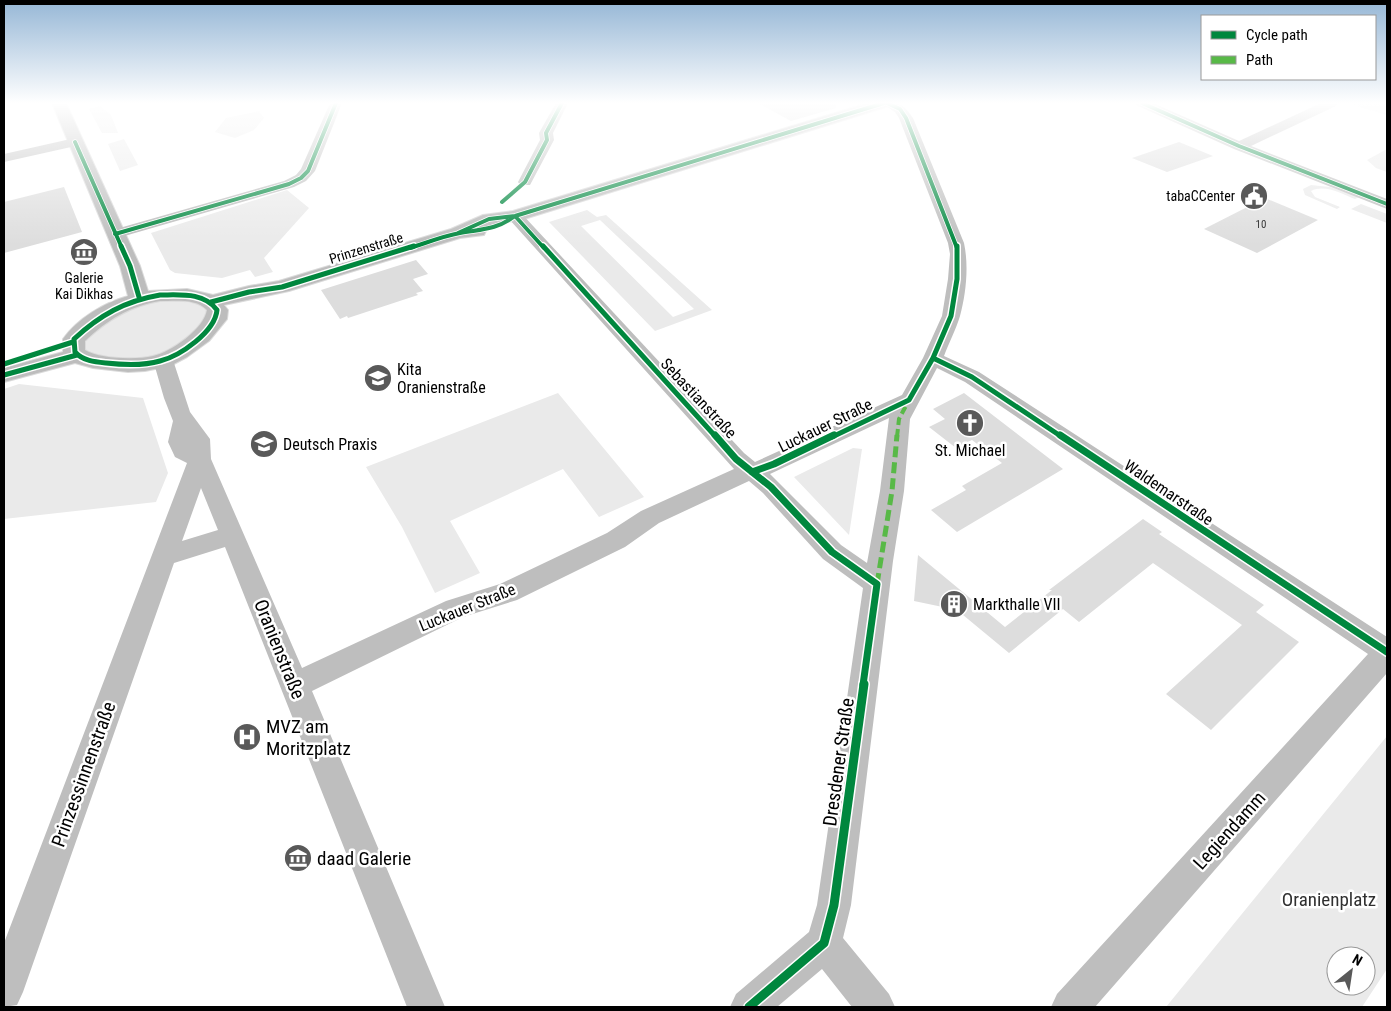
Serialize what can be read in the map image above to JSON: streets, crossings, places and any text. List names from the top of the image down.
{
  "streets": {
    "main road": ["Prinzenstraße"],
    "street": [
      "Sebastianstraße",
      "Luckauer Straße",
      "Waldemarstraße",
      "Oranienstraße",
      "Dresdener Straße",
      "Prinzessinnenstraße",
      "Legiendamm"
    ]
  },
  "crossings": [
    ["Prinzenstraße", "Sebastianstraße"],
    ["Sebastianstraße", "Luckauer Straße"],
    ["Sebastianstraße", "Dresdener Straße"],
    ["Luckauer Straße", "Oranienstraße"],
    ["Luckauer Straße", "Dresdener Straße"],
    ["Waldemarstraße", "Dresdener Straße"],
    ["Waldemarstraße", "Legiendamm"],
    ["Oranienstraße", "Prinzessinnenstraße"]
  ],
  "parks": ["Oranienplatz"],
  "places": {
    "public building": ["tabaCCenter"],
    "museum": ["Galerie Kai Dikhas", "daad Galerie"],
    "school or university": ["Kita Oranienstraße", "Deutsch Praxis"],
    "church": ["St. Michael"],
    "building": ["Markthalle VII"],
    "hospital": ["MVZ am Moritzplatz"]
  },
  "house_numbers": ["10"],
  "legend": ["Cycle path", "Path"],
  "north": "top right"
}
